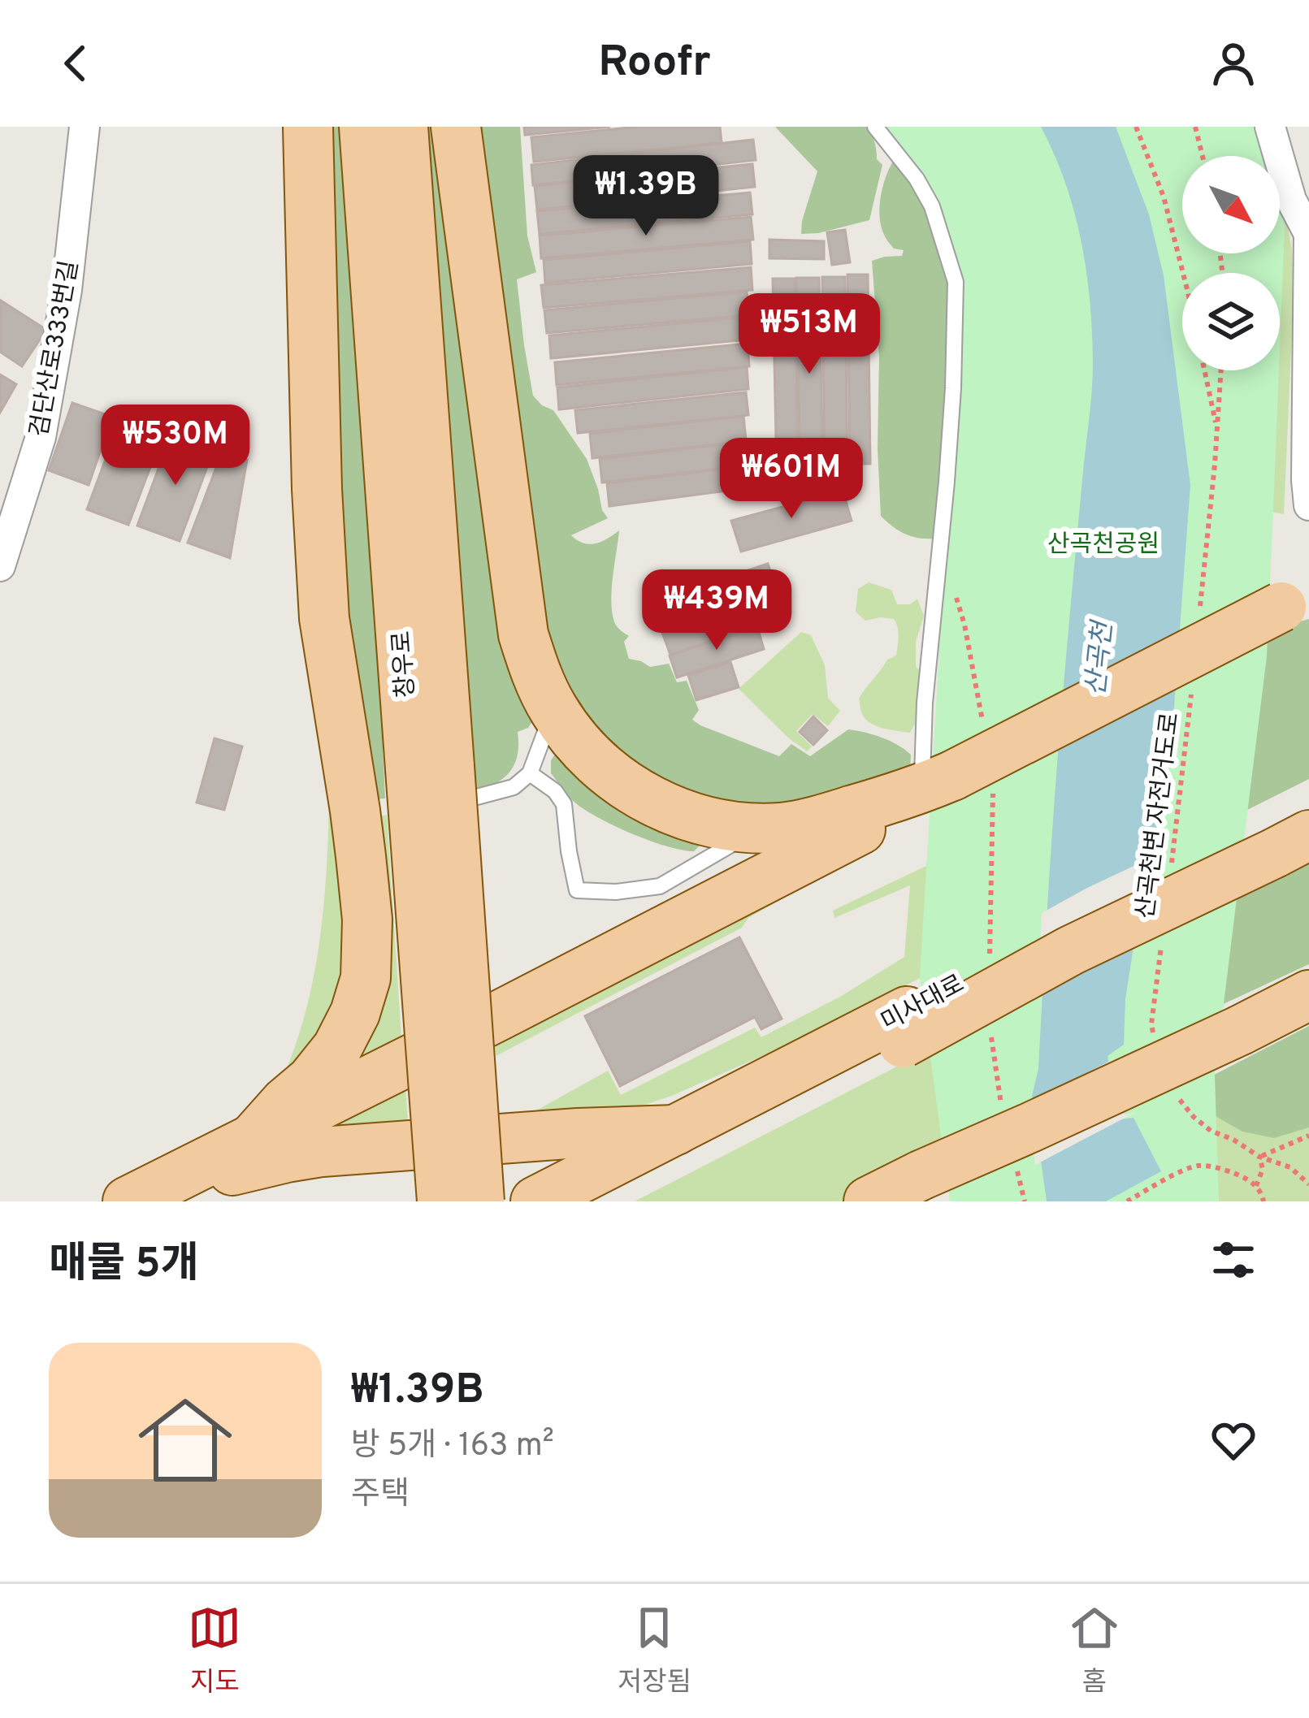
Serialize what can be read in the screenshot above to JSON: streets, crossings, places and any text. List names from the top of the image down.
{
  "streets": {
    "main road": ["창우로", "미사대로"],
    "street": ["검단산로333번길"],
    "path": ["산곡천변 자전거도로"]
  },
  "water": ["산곡천"],
  "parks": ["산곡천공원"],
  "north": "bottom right",
  "page": {
    "header": "Roofr",
    "price": [
      "₩1.39B",
      "₩513M",
      "₩530M",
      "₩601M",
      "₩439M"
    ],
    "heading": "매물 5개",
    "list": [
      {
        "name": "₩1.39B",
        "note": "방 5개 · 163 m² · 주택"
      }
    ],
    "tabs": ["지도", "저장됨", "홈"]
  }
}
